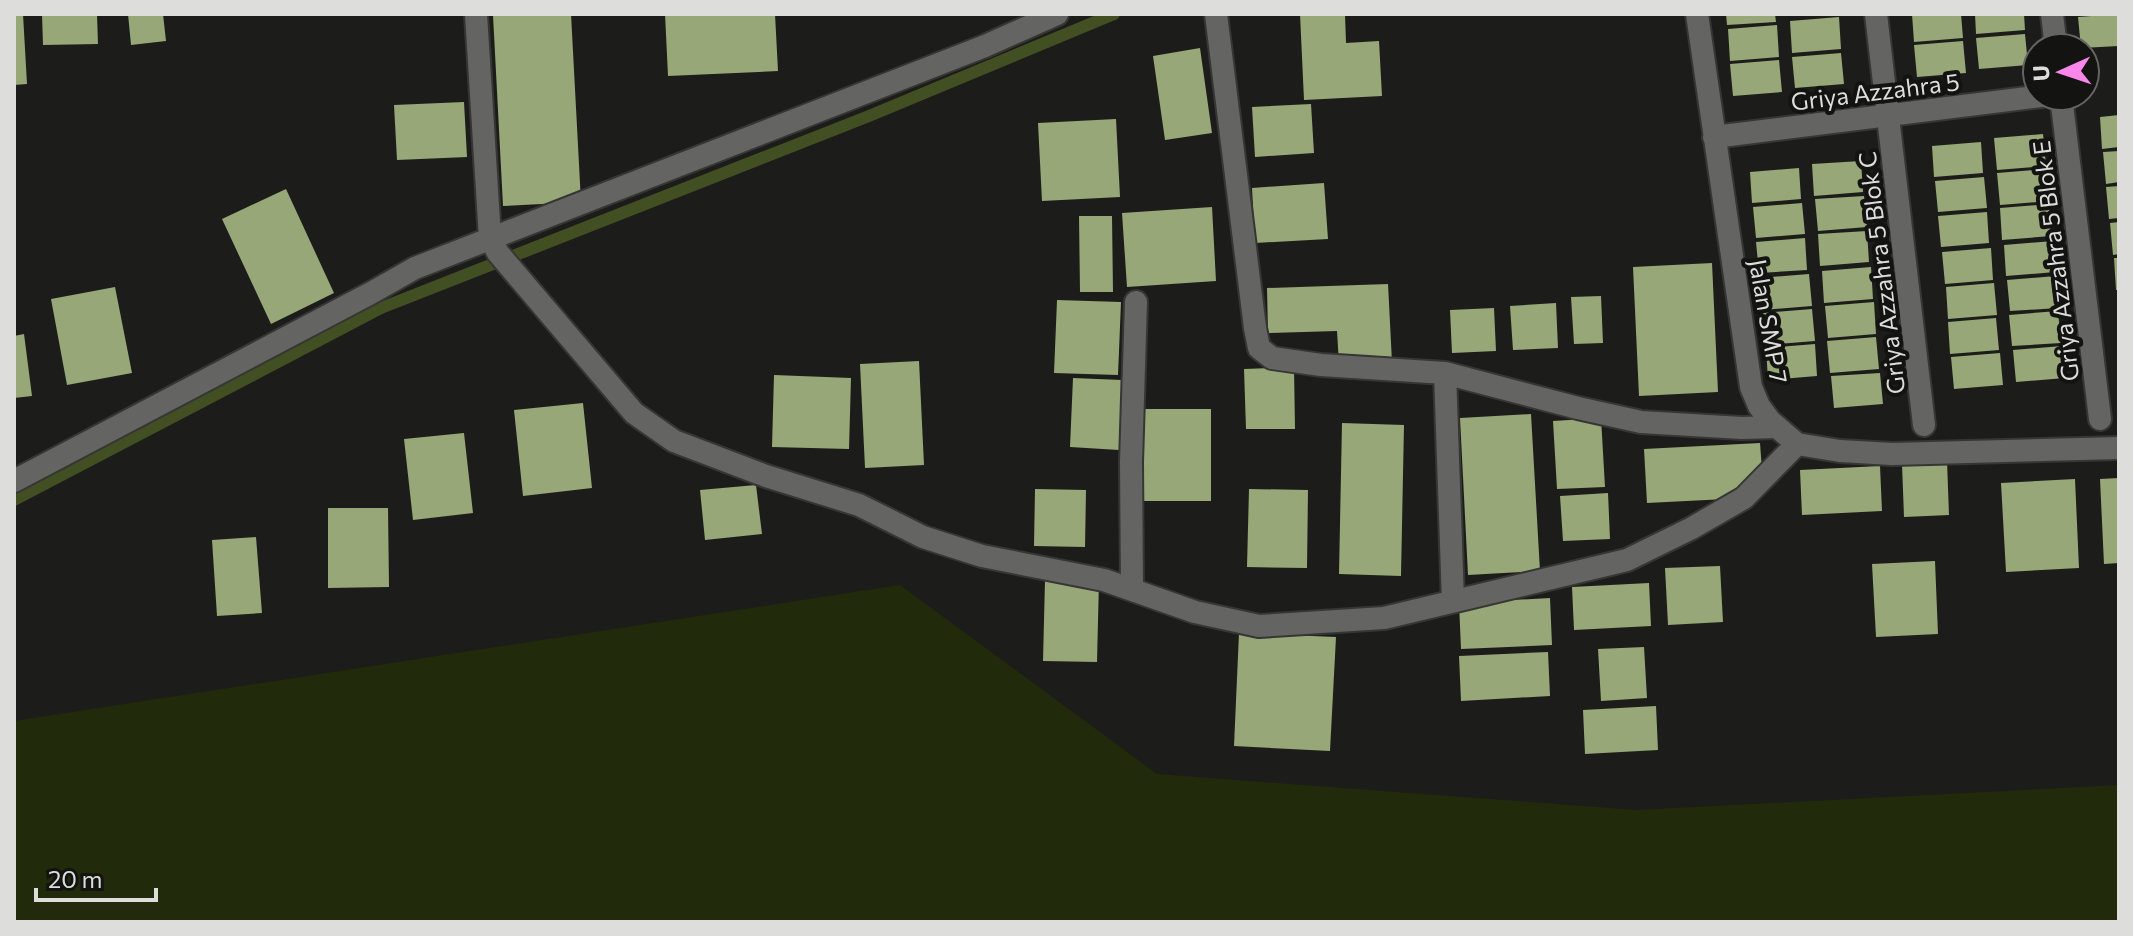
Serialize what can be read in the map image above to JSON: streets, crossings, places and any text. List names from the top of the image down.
{
  "streets": {
    "street": [
      "Griya Azzahra 5",
      "Griya Azzahra 5 Blok E",
      "Griya Azzahra 5 Blok C",
      "Jalan SMP 7"
    ]
  },
  "crossings": [
    ["Griya Azzahra 5", "Griya Azzahra 5 Blok C"],
    ["Griya Azzahra 5", "Jalan SMP 7"]
  ],
  "scale_bar": "20 m",
  "north": "left"
}
